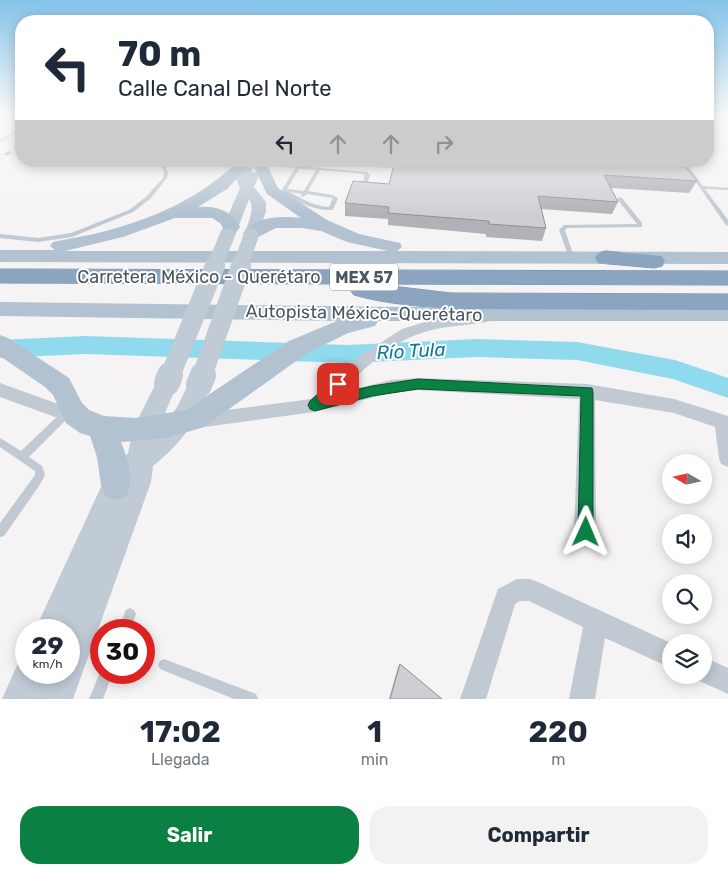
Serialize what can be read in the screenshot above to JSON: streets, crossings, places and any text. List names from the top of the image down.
{
  "streets": {
    "highway": ["Carretera México - Querétaro", "MEX 57"],
    "main road": ["Autopista México-Querétaro"]
  },
  "water": ["Río Tula"],
  "north": "left",
  "page": {
    "turn": ["70 m", "Calle Canal Del Norte"],
    "speed": "29 km/h",
    "limit": "30",
    "eta": [
      "17:02",
      "Llegada",
      "1",
      "min",
      "220",
      "m"
    ],
    "buttons": ["Salir", "Compartir"]
  }
}
